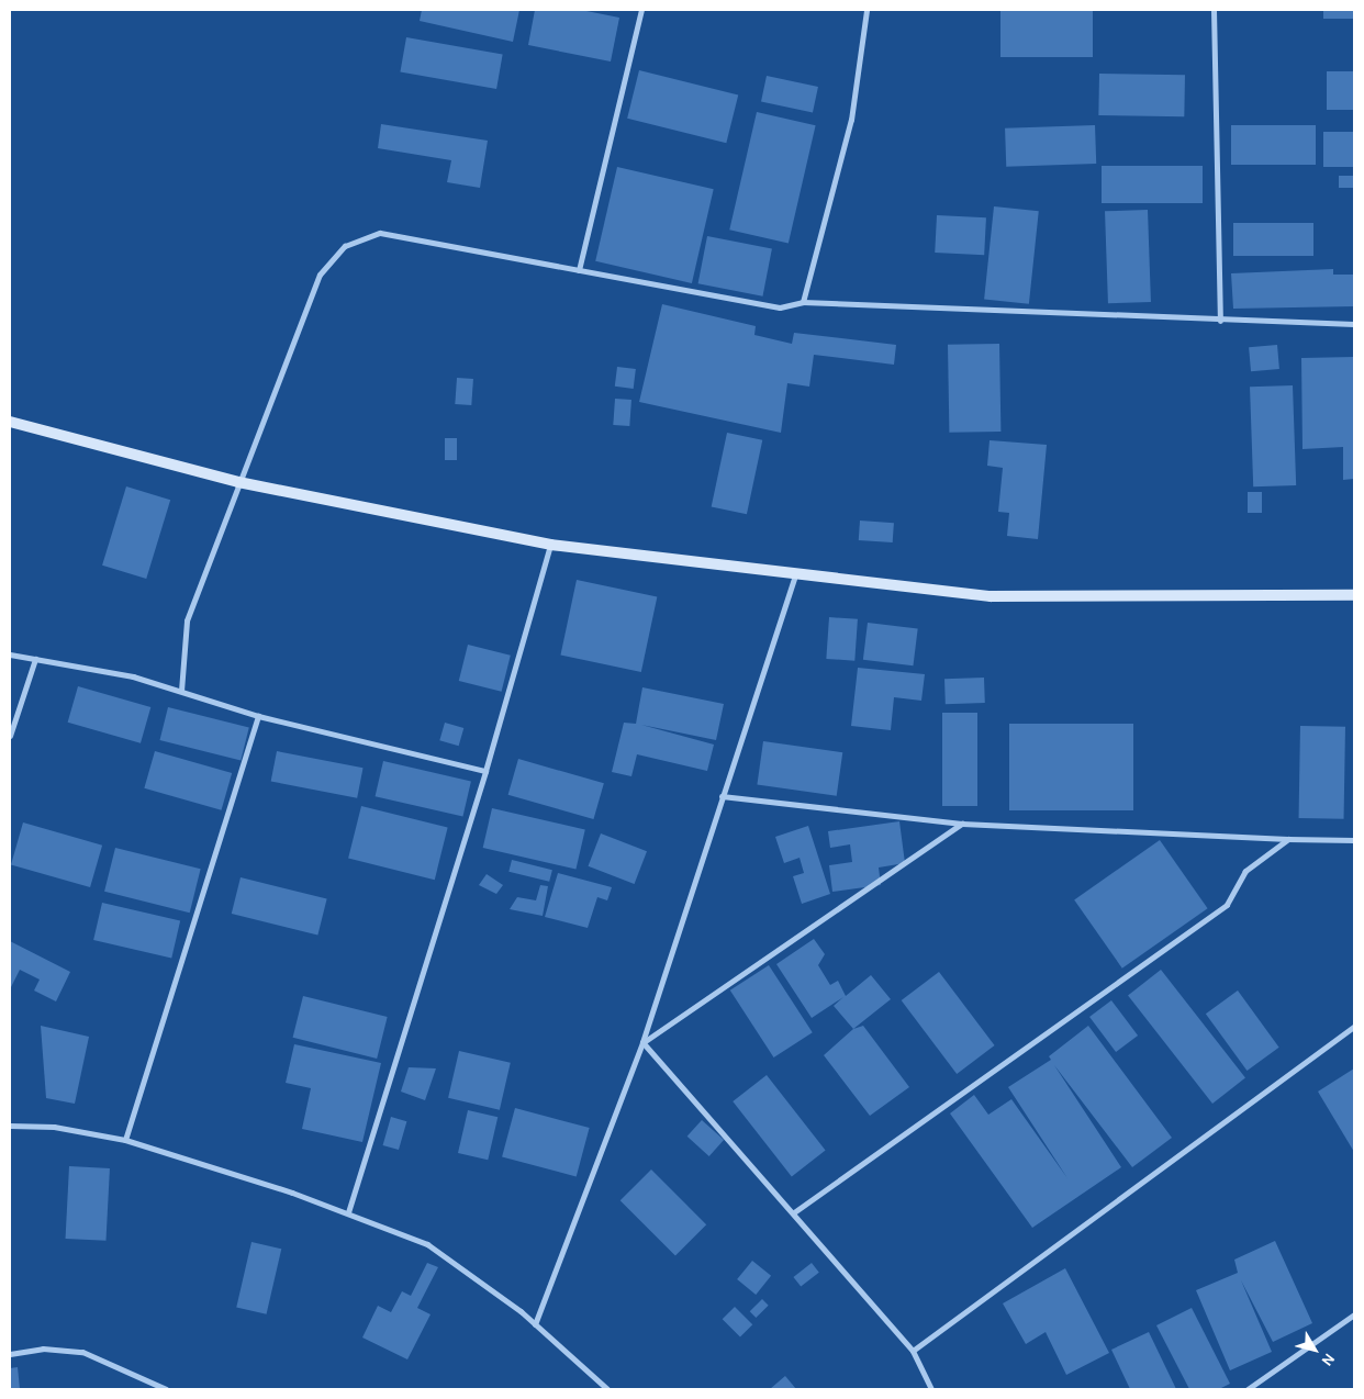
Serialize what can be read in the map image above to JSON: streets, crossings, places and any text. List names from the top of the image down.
{
  "north": "bottom right"
}
